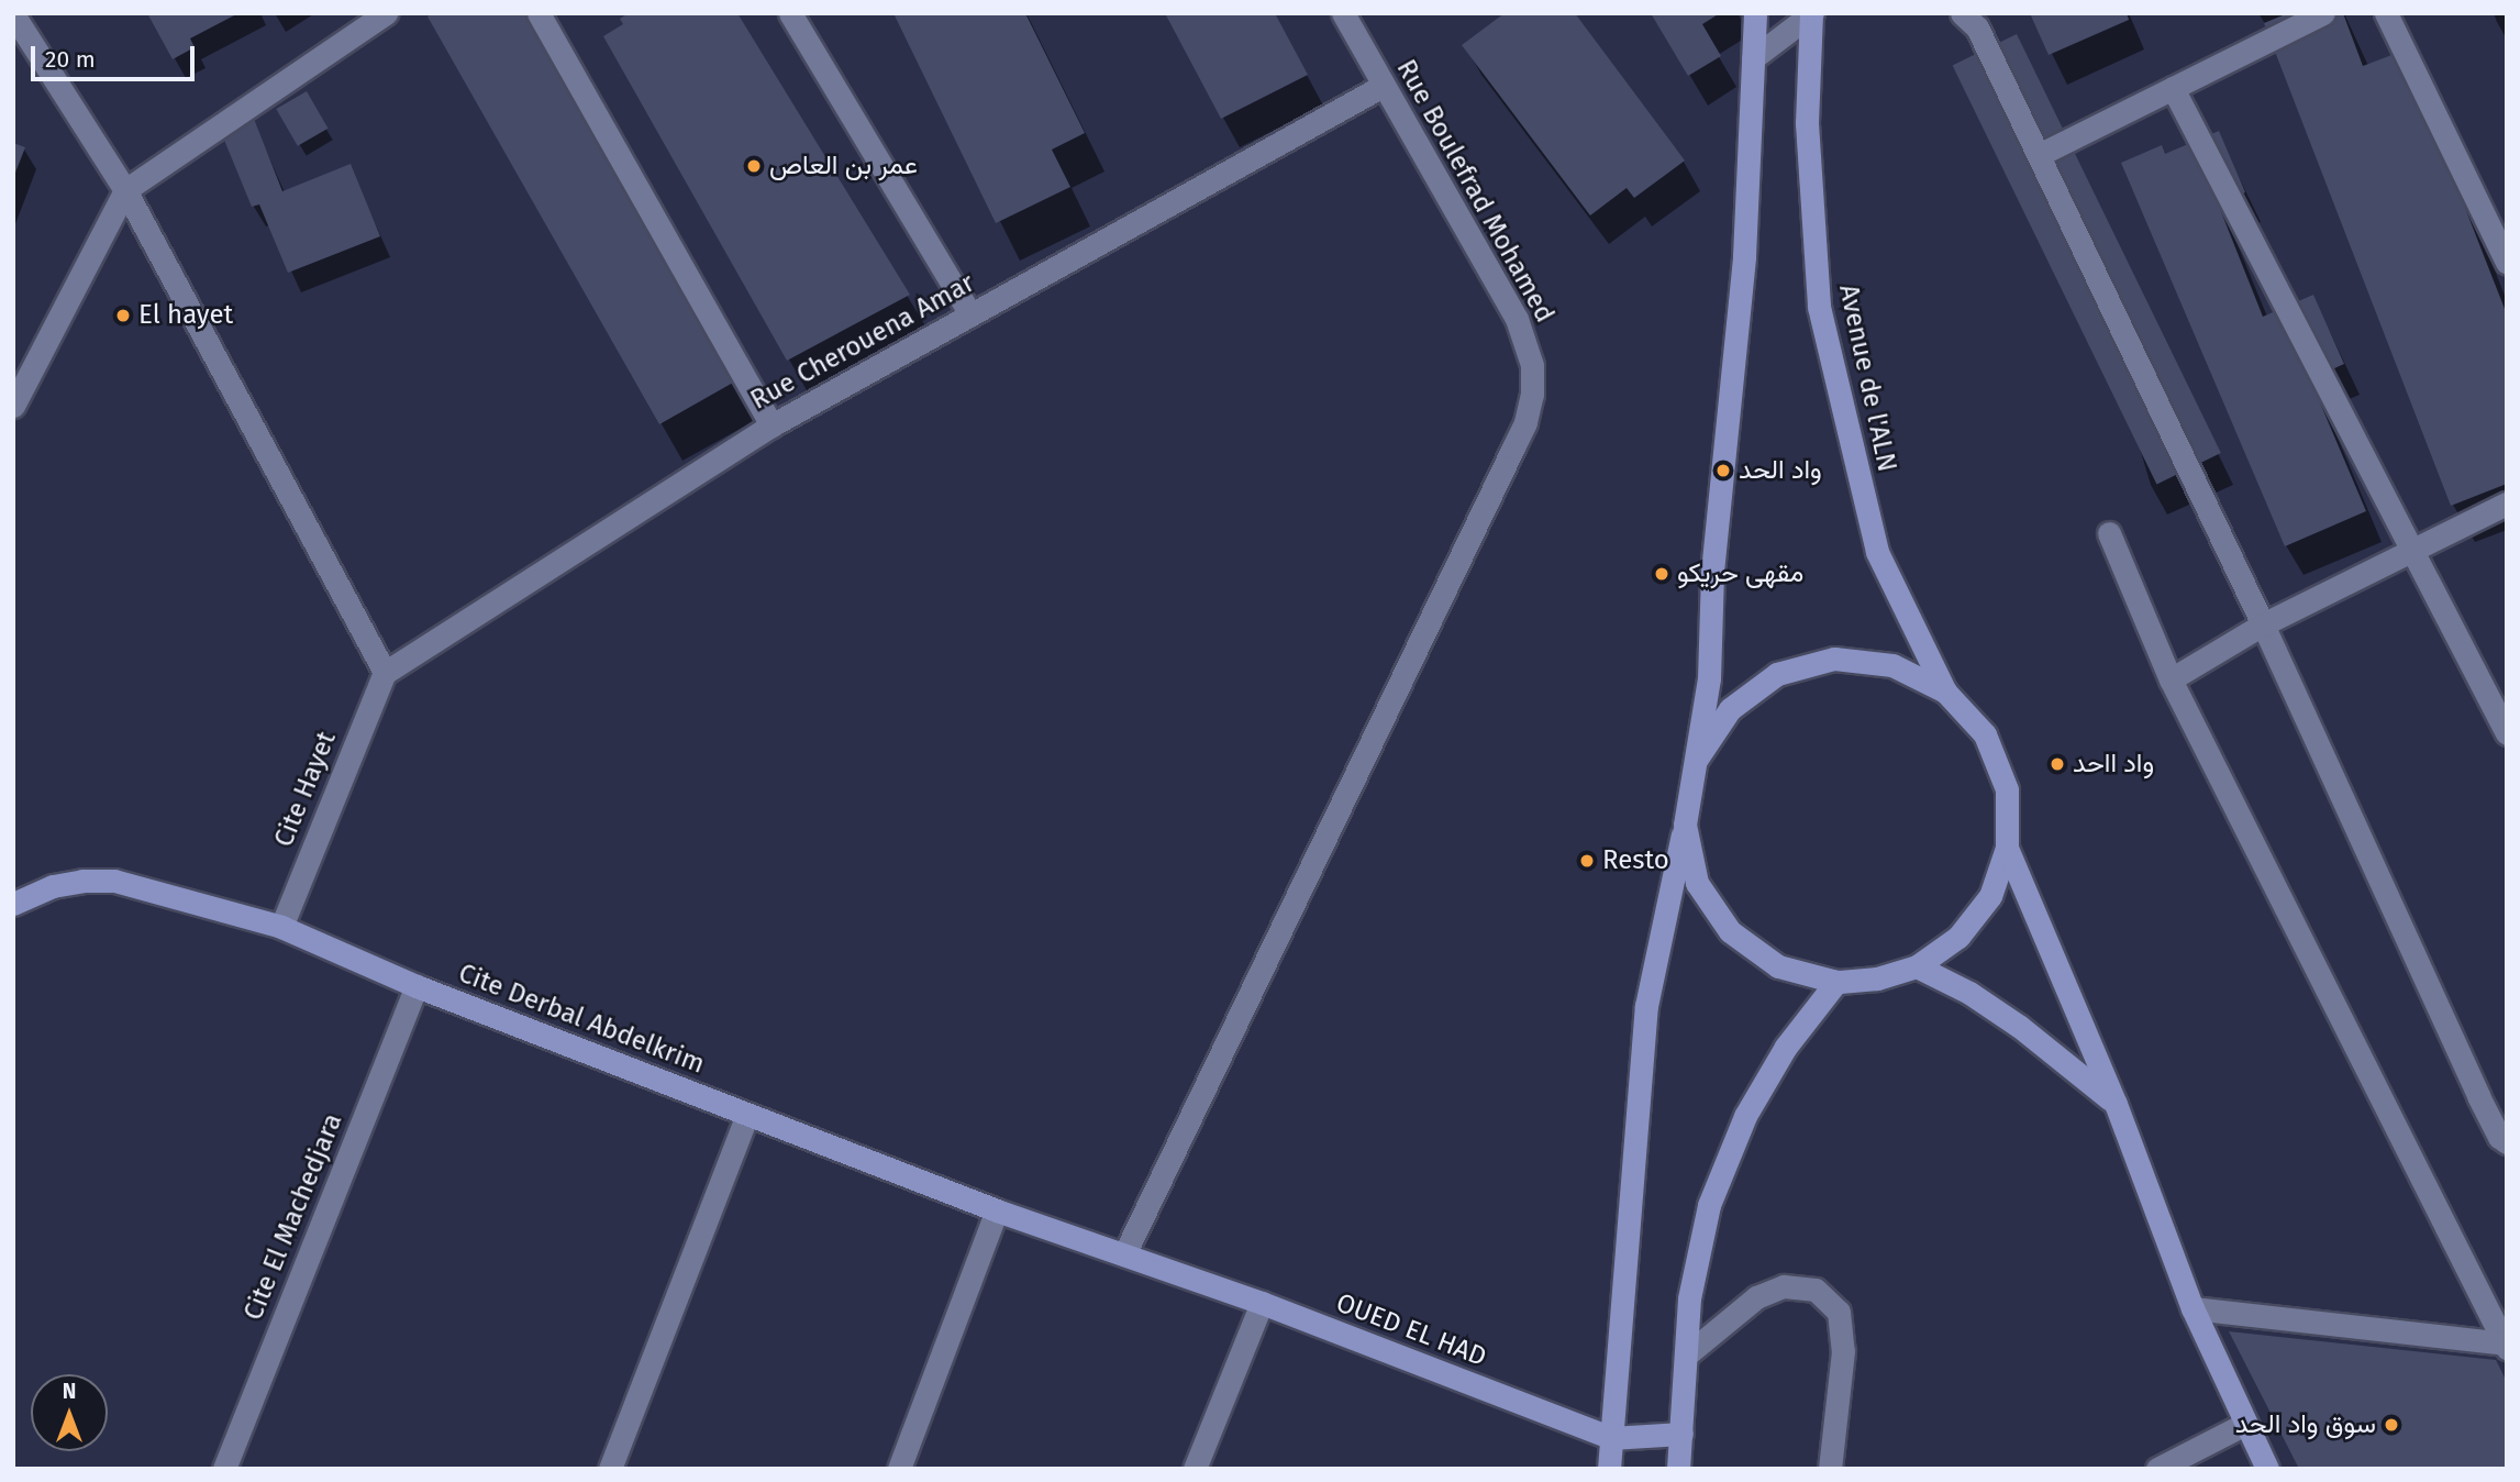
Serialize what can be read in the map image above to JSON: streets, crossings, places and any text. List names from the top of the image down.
{
  "streets": {
    "main road": ["Avenue de l'ALN", "Cite Derbal Abdelkrim", "OUED EL HAD"],
    "street": [
      "Rue Boulefrad Mohamed",
      "Rue Cherouena Amar",
      "Cite Hayet",
      "Cite El Machedjara"
    ]
  },
  "crossings": [
    ["Rue Boulefrad Mohamed", "Rue Cherouena Amar"],
    ["Rue Boulefrad Mohamed", "Cite Derbal Abdelkrim"],
    ["Rue Boulefrad Mohamed", "OUED EL HAD"],
    ["Rue Cherouena Amar", "Cite Hayet"],
    ["Cite Hayet", "Cite Derbal Abdelkrim"],
    ["Cite Derbal Abdelkrim", "Cite El Machedjara"],
    ["Cite Derbal Abdelkrim", "OUED EL HAD"]
  ],
  "places": [
    "عمر بن العاص",
    "El hayet",
    "واد الحد",
    "مقهى حريكو",
    "واد ااحد",
    "Resto",
    "سوق واد الحد"
  ],
  "scale_bar": "20 m",
  "north": "top"
}
